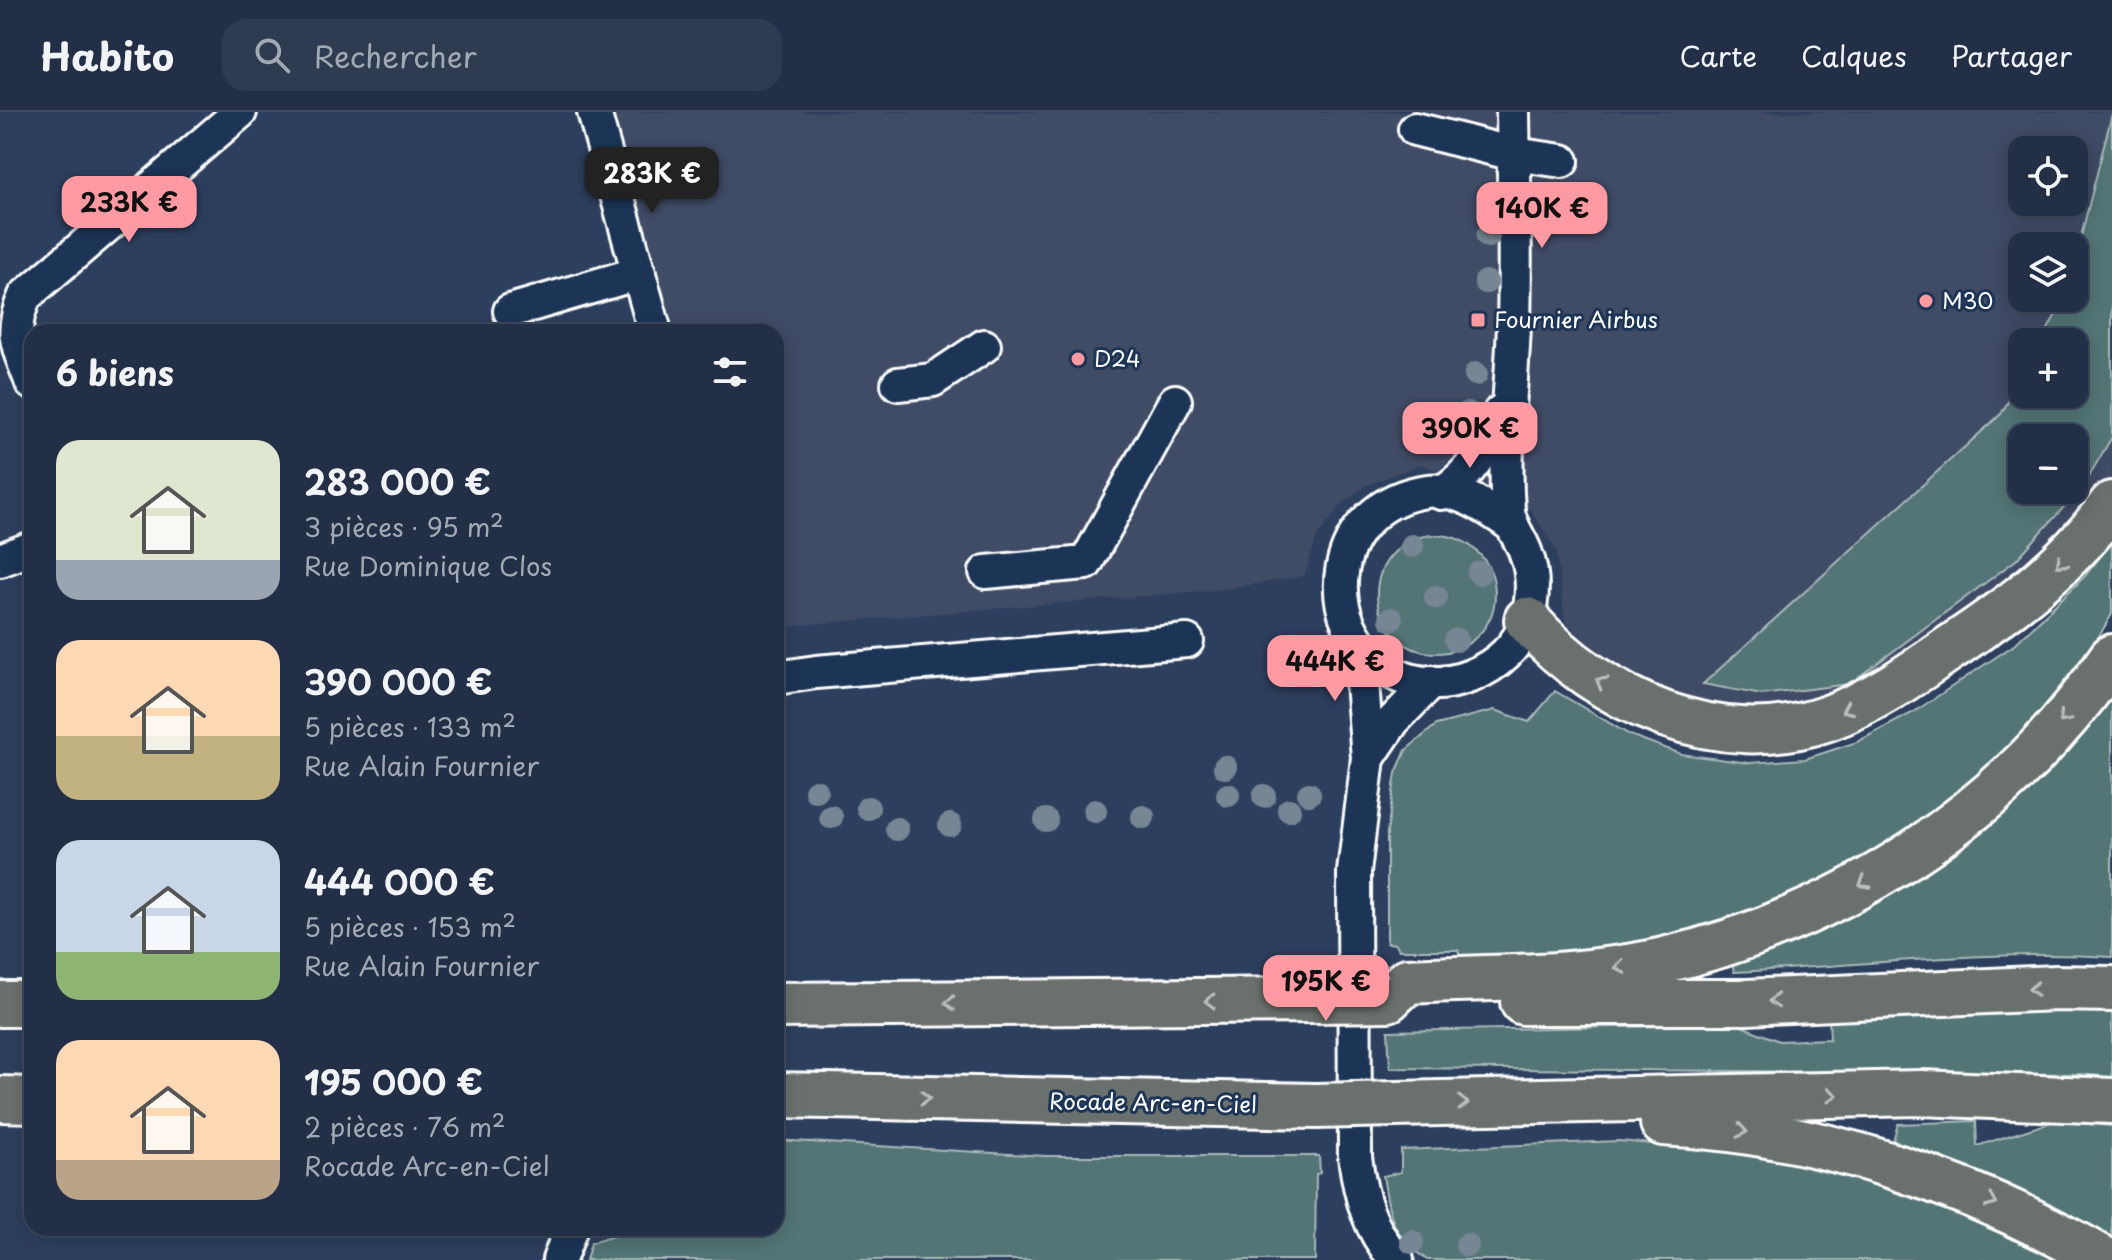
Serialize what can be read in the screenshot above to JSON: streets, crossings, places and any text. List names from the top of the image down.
{
  "streets": {
    "highway": ["Rocade Arc-en-Ciel"]
  },
  "places": {
    "other": ["M30", "D24"],
    "transit": ["Fournier Airbus"]
  },
  "page": {
    "header": "Habito",
    "search": "Rechercher",
    "nav": ["Carte", "Calques", "Partager"],
    "map_buttons": ["+", "−"],
    "price": [
      "283K €",
      "233K €",
      "140K €",
      "390K €",
      "444K €",
      "195K €"
    ],
    "heading": "6 biens",
    "list": [
      {
        "name": "283 000 €",
        "note": "3 pièces · 95 m² · Rue Dominique Clos"
      },
      {
        "name": "390 000 €",
        "note": "5 pièces · 133 m² · Rue Alain Fournier"
      },
      {
        "name": "444 000 €",
        "note": "5 pièces · 153 m² · Rue Alain Fournier"
      },
      {
        "name": "195 000 €",
        "note": "2 pièces · 76 m² · Rocade Arc-en-Ciel"
      }
    ]
  }
}
